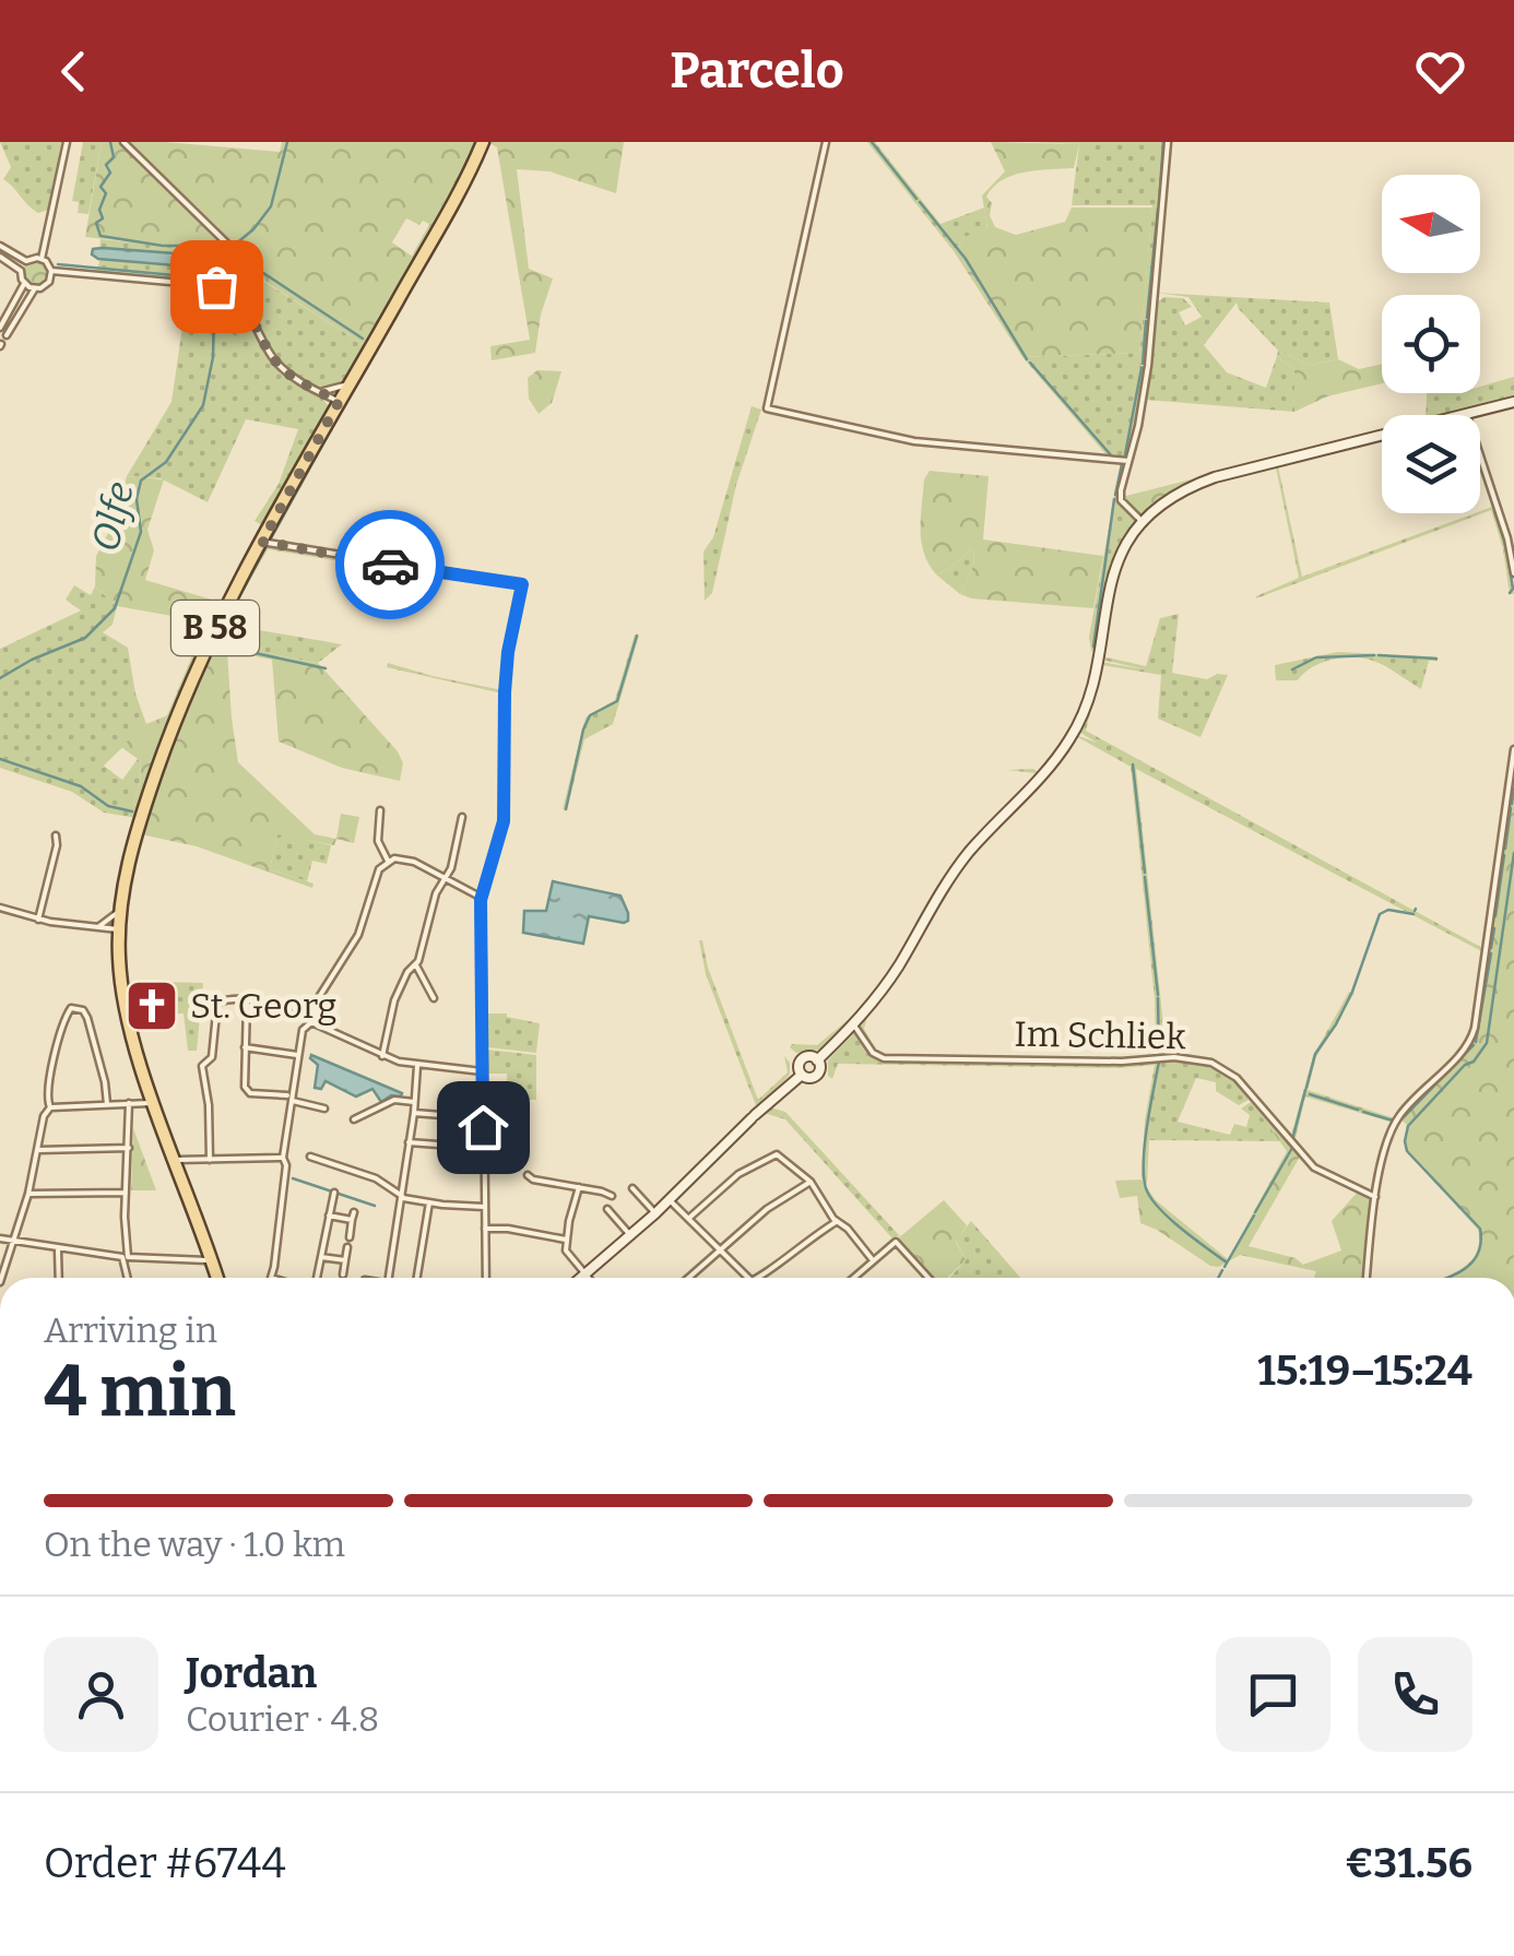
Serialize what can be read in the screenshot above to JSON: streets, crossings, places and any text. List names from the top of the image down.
{
  "streets": {
    "main road": ["B 58"],
    "street": ["Im Schliek"]
  },
  "water": ["Olfe"],
  "places": {
    "church": ["St. Georg"]
  },
  "north": "left",
  "page": {
    "header": "Parcelo",
    "heading": ["4 min", "Arriving in", "15:19–15:24"],
    "panel": [
      "Jordan",
      "Courier · 4.8",
      "Order #6744",
      "€31.56"
    ],
    "bar": "On the way · 1.0 km"
  }
}
